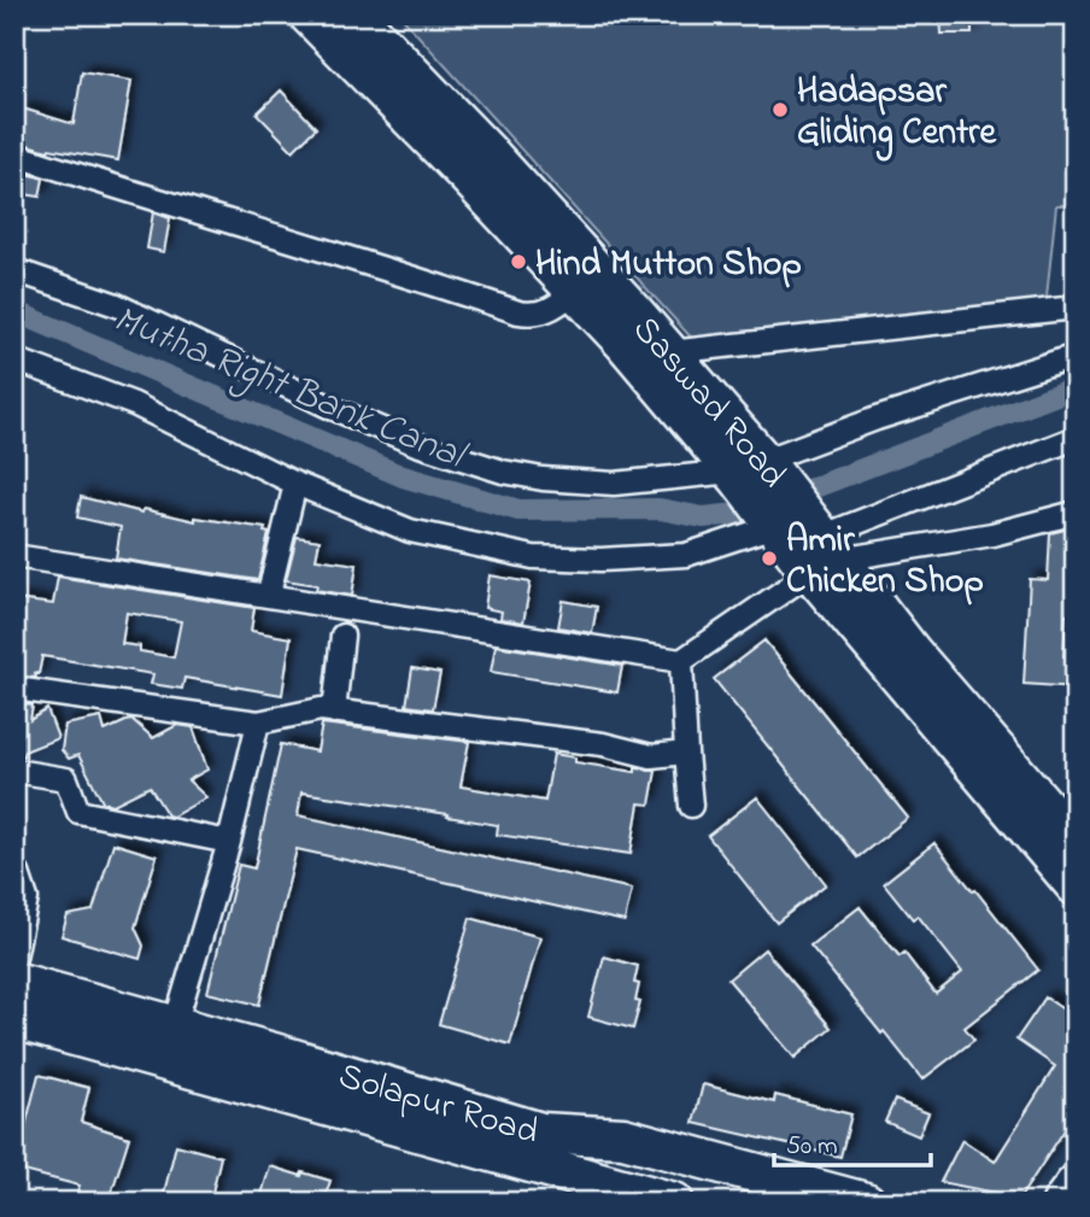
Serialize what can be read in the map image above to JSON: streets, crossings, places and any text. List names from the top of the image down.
{
  "streets": {
    "highway": ["Saswad Road", "Solapur Road"]
  },
  "water": ["Mutha Right Bank Canal"],
  "places": ["Hadapsar Gliding Centre", "Hind Mutton Shop", "Amir Chicken Shop"],
  "scale_bar": "50 m"
}
